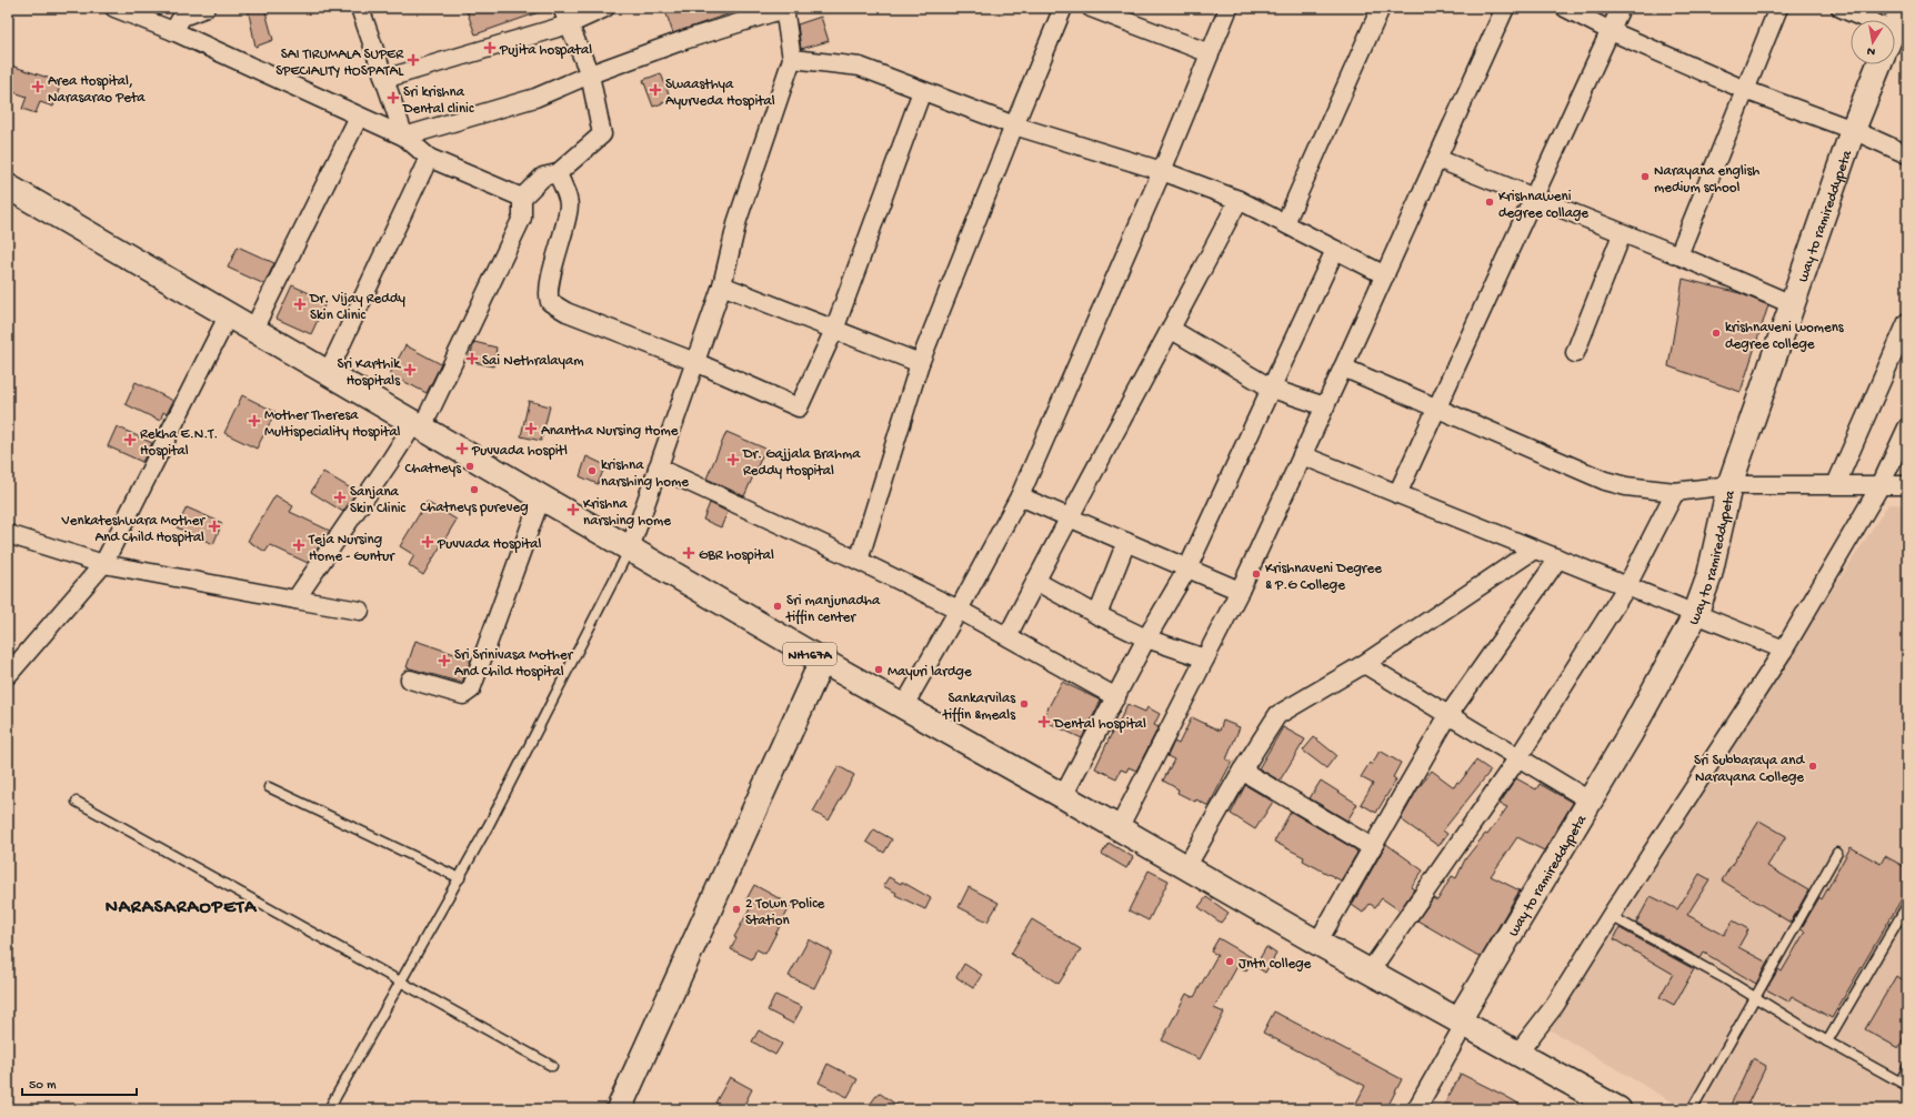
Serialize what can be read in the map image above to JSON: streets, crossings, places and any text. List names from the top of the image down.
{
  "streets": {
    "main road": ["way to ramireddypeta", "NH167A"]
  },
  "crossings": [
    ["way to ramireddypeta", "NH167A"]
  ],
  "districts": ["NARASARAOPETA"],
  "places": {
    "health": [
      "Pujita hospatal",
      "SAI TIRUMALA SUPER SPECIALITY HOSPATAL",
      "Area Hospital, Narasarao Peta",
      "Swaasthya Ayurveda Hospital",
      "Sri krishna Dental clinic",
      "Dr. Vijay Reddy Skin Clinic",
      "Sai Nethralayam",
      "Sri Karthik Hospitals",
      "Mother Theresa Multispeciality Hospital",
      "Anantha Nursing Home",
      "Rekha E.N.T. Hospital",
      "Puvvada hospitl",
      "Dr. Gajjala Brahma Reddy Hospital",
      "Sanjana Skin Clinic",
      "Krishna narshing home",
      "Venkateshwara Mother And Child Hospital",
      "Puvvada Hospital",
      "Teja Nursing Home - Guntur",
      "GBR hospital",
      "Sri Srinivasa Mother And Child Hospital",
      "Dental hospital"
    ],
    "other": [
      "Narayana english medium school",
      "Krishnaweni degree collage",
      "krishnaveni womens degree college",
      "Chatneys",
      "krishna narshing home",
      "Chatneys pureveg",
      "Krishnaveni Degree & P.G College",
      "Sri manjunadha tiffin center",
      "Mayuri lardge",
      "Sankarvilas tiffin &meals",
      "Sri Subbaraya and Narayana College",
      "2 Town Police Station",
      "Jntn college"
    ]
  },
  "scale_bar": "50 m",
  "north": "bottom"
}
